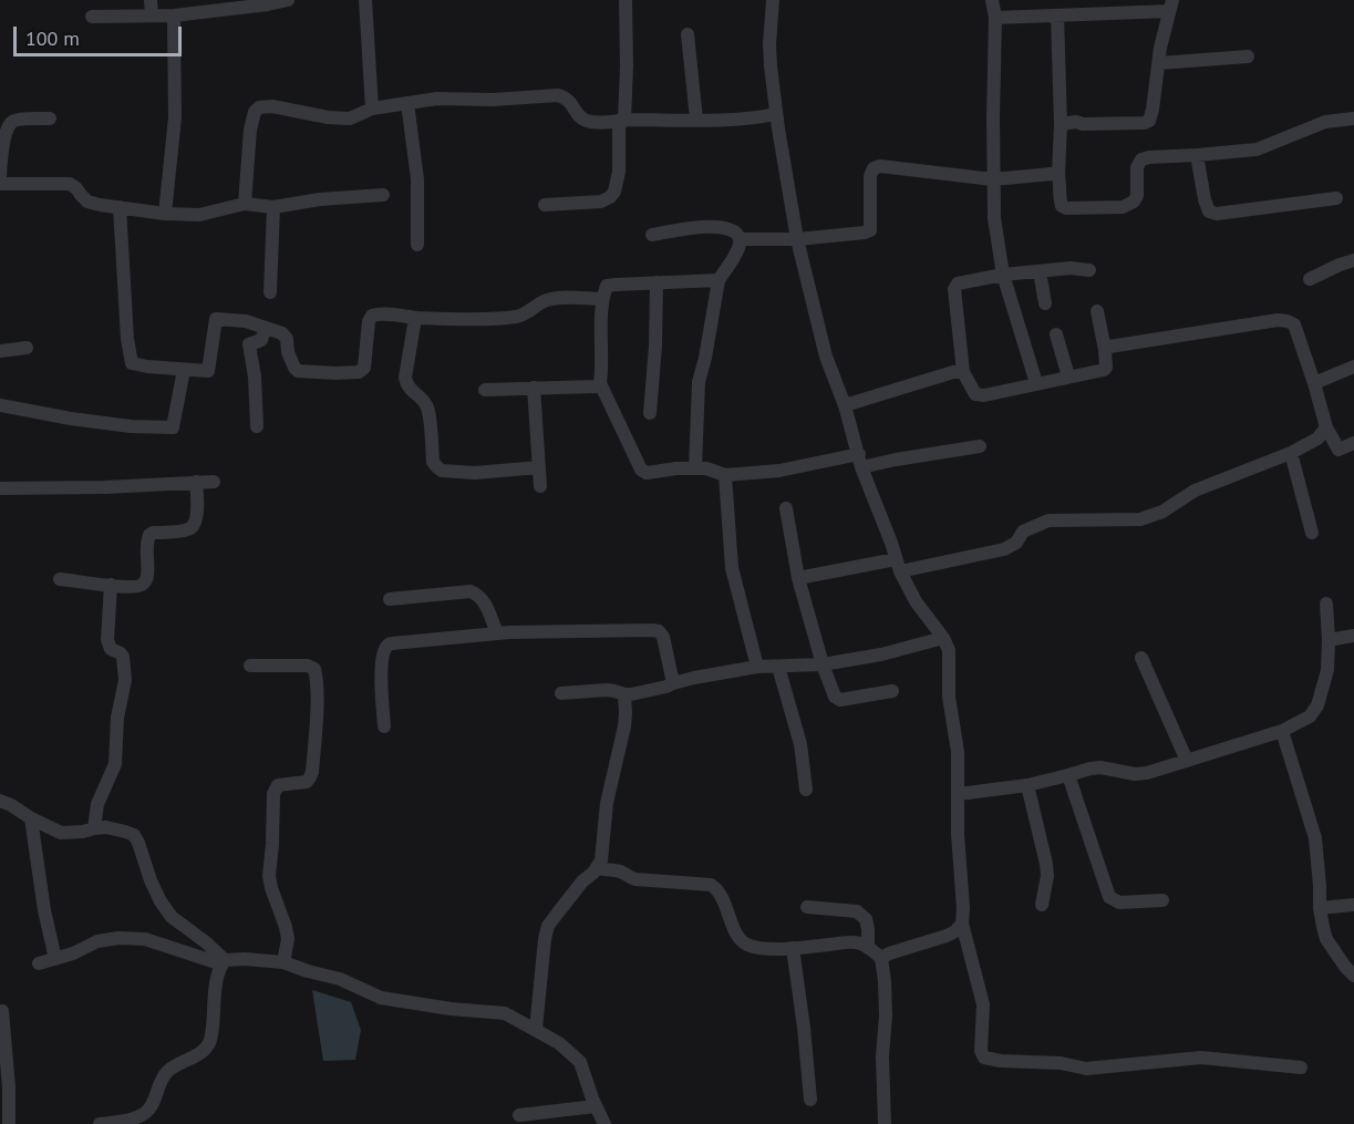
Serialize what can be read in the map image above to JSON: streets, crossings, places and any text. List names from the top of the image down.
{
  "scale_bar": "100 m"
}
